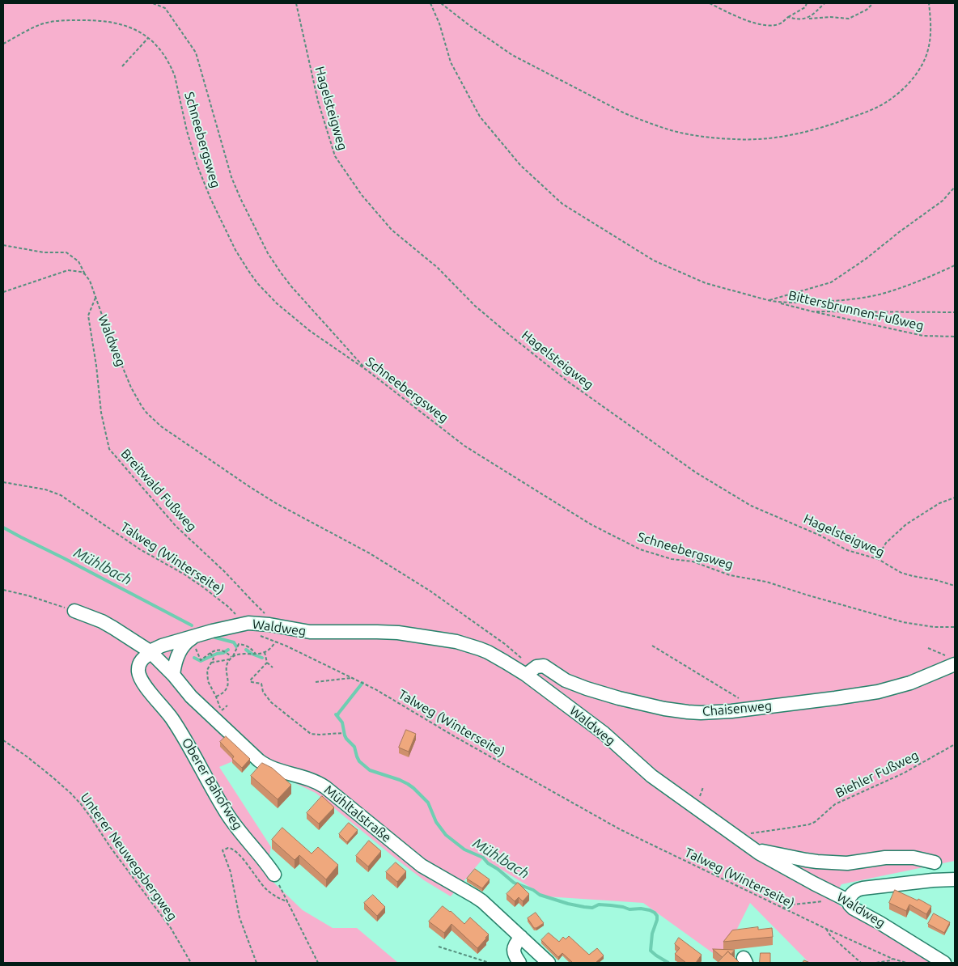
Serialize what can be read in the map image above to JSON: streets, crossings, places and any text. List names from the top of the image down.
{
  "streets": {
    "street": [
      "Waldweg",
      "Chaisenweg",
      "Oberer Bahofweg",
      "Mühltalstraße"
    ],
    "path": [
      "Hagelsteigweg",
      "Schneebergsweg",
      "Bittersbrunnen-Fußweg",
      "Breitwald Fußweg",
      "Talweg (Winterseite)",
      "Biehler Fußweg",
      "Unterer Neuwegsbergweg"
    ]
  },
  "crossings": [
    ["Waldweg", "Breitwald Fußweg"],
    ["Waldweg", "Talweg (Winterseite)"],
    ["Waldweg", "Chaisenweg"],
    ["Waldweg", "Oberer Bahofweg"],
    ["Waldweg", "Mühltalstraße"],
    ["Oberer Bahofweg", "Mühltalstraße"]
  ],
  "water": ["Mühlbach"]
}
